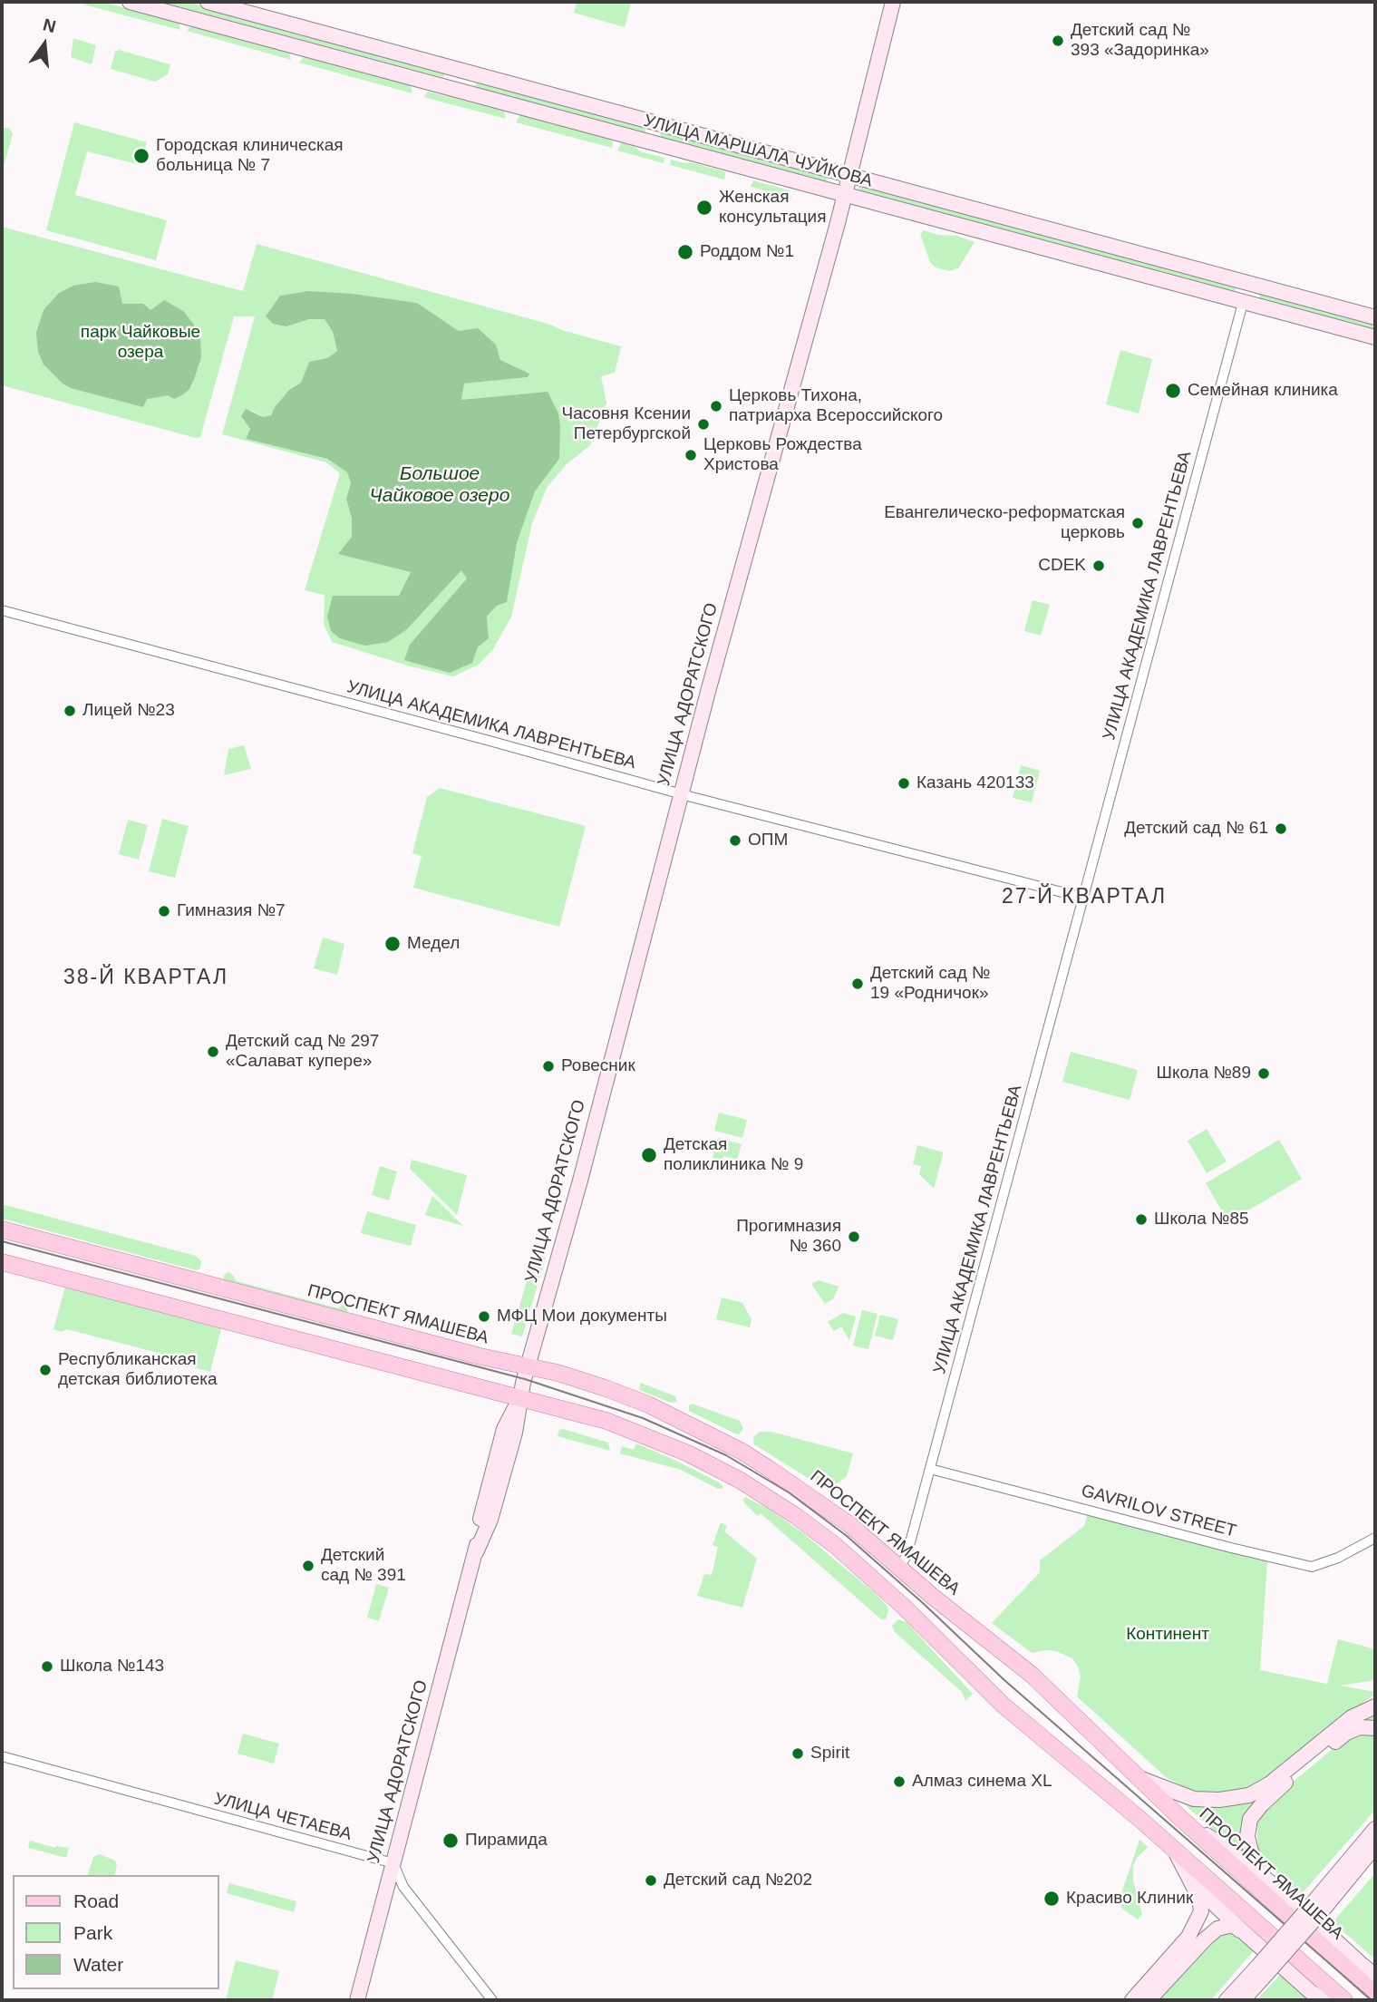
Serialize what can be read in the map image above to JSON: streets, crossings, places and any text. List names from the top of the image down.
{
  "streets": {
    "main road": ["УЛИЦА МАРШАЛА ЧУЙКОВА", "УЛИЦА АДОРАТСКОГО", "ПРОСПЕКТ ЯМАШЕВА"],
    "street": ["УЛИЦА АКАДЕМИКА ЛАВРЕНТЬЕВА", "GAVRILOV STREET", "УЛИЦА ЧЕТАЕВА"]
  },
  "crossings": [
    ["УЛИЦА МАРШАЛА ЧУЙКОВА", "УЛИЦА АКАДЕМИКА ЛАВРЕНТЬЕВА"],
    ["УЛИЦА МАРШАЛА ЧУЙКОВА", "УЛИЦА АДОРАТСКОГО"],
    ["УЛИЦА АКАДЕМИКА ЛАВРЕНТЬЕВА", "УЛИЦА АДОРАТСКОГО"],
    ["УЛИЦА АКАДЕМИКА ЛАВРЕНТЬЕВА", "ПРОСПЕКТ ЯМАШЕВА"],
    ["УЛИЦА АКАДЕМИКА ЛАВРЕНТЬЕВА", "GAVRILOV STREET"],
    ["УЛИЦА АДОРАТСКОГО", "ПРОСПЕКТ ЯМАШЕВА"],
    ["УЛИЦА АДОРАТСКОГО", "УЛИЦА ЧЕТАЕВА"]
  ],
  "districts": ["27-Й КВАРТАЛ", "38-Й КВАРТАЛ"],
  "water": ["Большое Чайковое озеро"],
  "parks": ["парк Чайковые озера", "Континент"],
  "places": [
    "Детский сад № 393 «Задоринка»",
    "Городская клиническая больница № 7",
    "Женская консультация",
    "Роддом №1",
    "Семейная клиника",
    "Церковь Тихона, патриарха Всероссийского",
    "Часовня Ксении Петербургской",
    "Церковь Рождества Христова",
    "Евангелическо-реформатская церковь",
    "CDEK",
    "Лицей №23",
    "Казань 420133",
    "Детский сад № 61",
    "ОПМ",
    "Гимназия №7",
    "Медел",
    "Детский сад № 19 «Родничок»",
    "Детский сад № 297 «Салават купере»",
    "Ровесник",
    "Школа №89",
    "Детская поликлиника № 9",
    "Школа №85",
    "Прогимназия № 360",
    "МФЦ Мои документы",
    "Республиканская детская библиотека",
    "Детский сад № 391",
    "Школа №143",
    "Spirit",
    "Алмаз синема XL",
    "Пирамида",
    "Детский сад №202",
    "Красиво Клиник"
  ],
  "legend": ["Road", "Park", "Water"],
  "north": "top"
}
